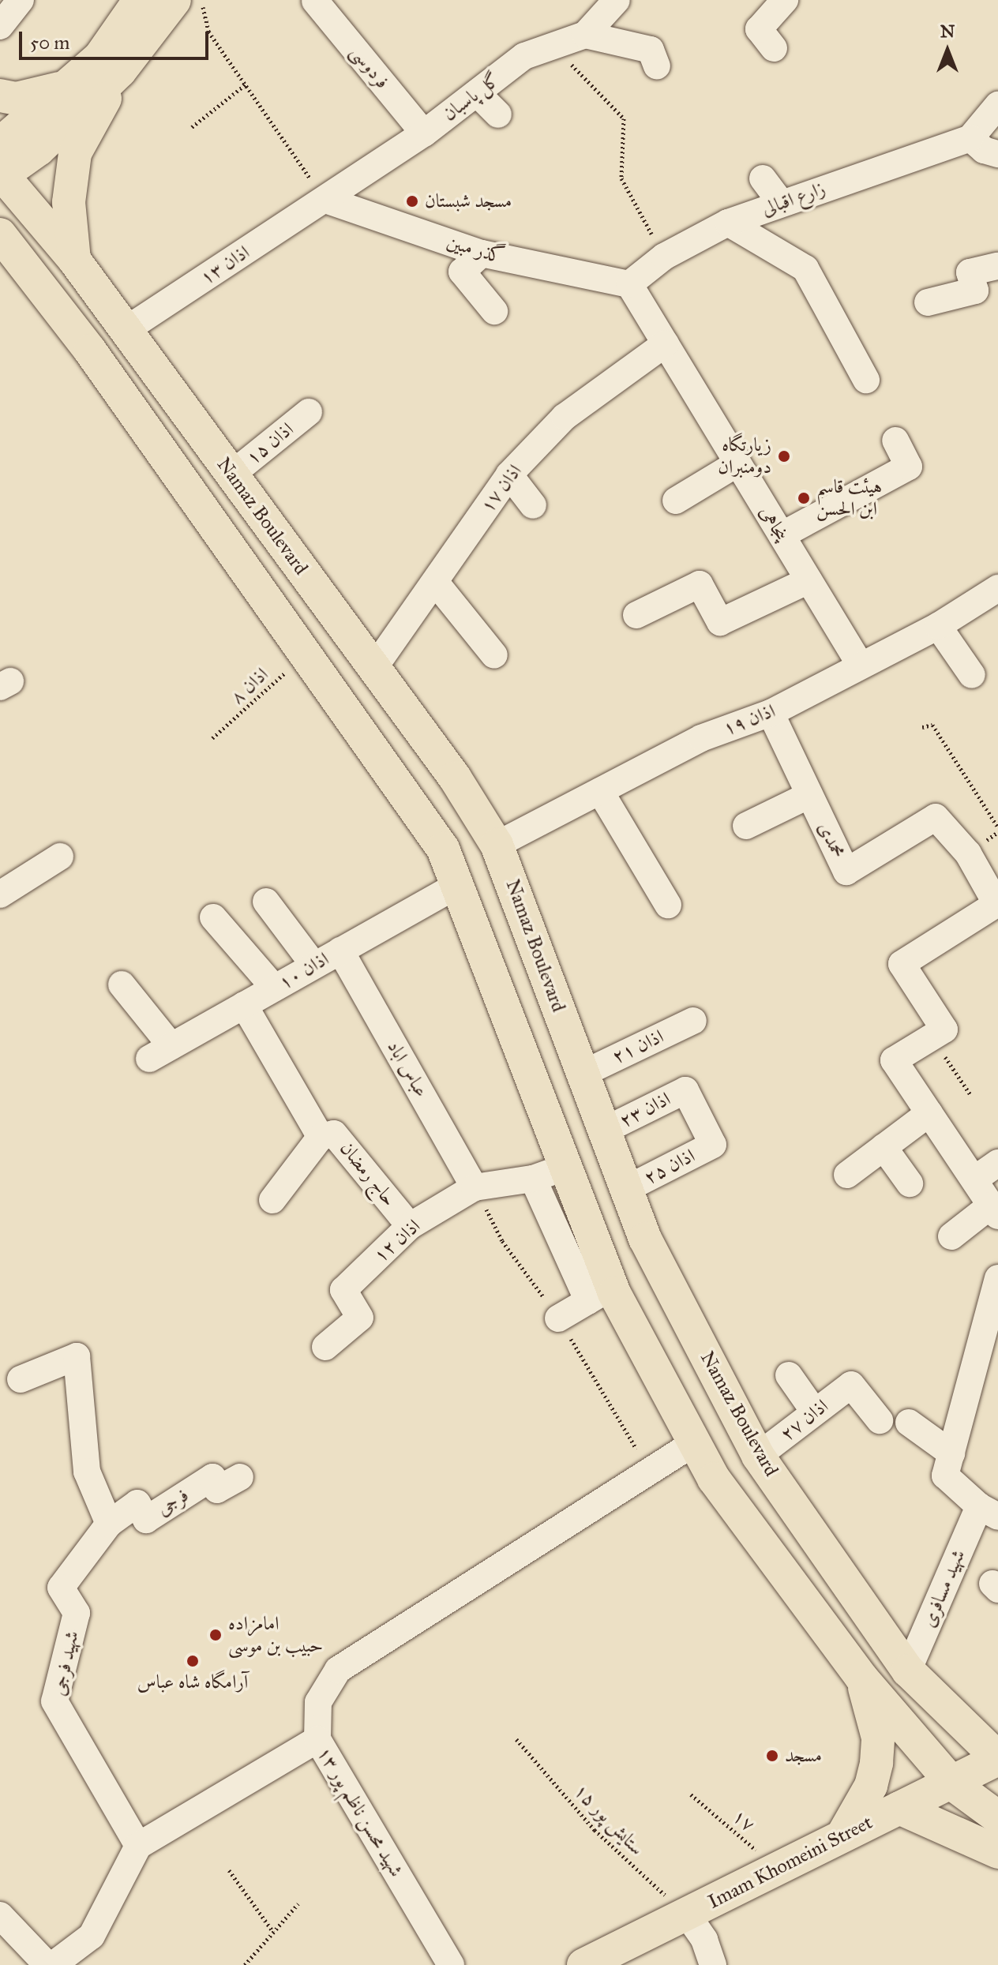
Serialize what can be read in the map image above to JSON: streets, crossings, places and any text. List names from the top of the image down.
{
  "streets": {
    "main road": ["Namaz Boulevard", "Imam Khomeini Street"],
    "street": [
      "فردوسی",
      "گل پاسبان",
      "زارع اقبالی",
      "گذر مبین",
      "اذان ۱۳",
      "اذان ۱۵",
      "اذان ۱۷",
      "پنجاهی",
      "اذان ۱۹",
      "محمدی",
      "اذان ۱۰",
      "اذان ۲۱",
      "عباس اباد",
      "اذان ۲۳",
      "اذان ۲۵",
      "حاج رمضان",
      "اذان ۱۲",
      "اذان ۲۷",
      "فرجی",
      "شهید مسافری",
      "شهید فرجی",
      "شهید محسن ناظم پور ۱۳"
    ],
    "path": ["اذان ۸", "ستایش پور ۱۵", "۱۷"]
  },
  "crossings": [
    ["فردوسی", "گل پاسبان"],
    ["گل پاسبان", "گذر مبین"],
    ["گل پاسبان", "اذان ۱۳"],
    ["زارع اقبالی", "گذر مبین"],
    ["زارع اقبالی", "پنجاهی"],
    ["گذر مبین", "اذان ۱۳"],
    ["گذر مبین", "پنجاهی"],
    ["اذان ۱۳", "Namaz Boulevard"],
    ["اذان ۱۵", "Namaz Boulevard"],
    ["اذان ۱۷", "Namaz Boulevard"],
    ["اذان ۱۷", "پنجاهی"],
    ["Namaz Boulevard", "اذان ۱۹"],
    ["Namaz Boulevard", "اذان ۲۱"],
    ["Namaz Boulevard", "اذان ۲۳"],
    ["Namaz Boulevard", "اذان ۲۵"],
    ["Namaz Boulevard", "اذان ۲۷"],
    ["Namaz Boulevard", "شهید مسافری"],
    ["Namaz Boulevard", "Imam Khomeini Street"],
    ["پنجاهی", "اذان ۱۹"],
    ["اذان ۱۹", "محمدی"],
    ["اذان ۱۰", "عباس اباد"],
    ["عباس اباد", "اذان ۱۲"],
    ["اذان ۲۳", "اذان ۲۵"],
    ["حاج رمضان", "اذان ۱۲"],
    ["فرجی", "شهید فرجی"],
    ["شهید فرجی", "شهید محسن ناظم پور ۱۳"],
    ["ستایش پور ۱۵", "Imam Khomeini Street"],
    ["۱۷", "Imam Khomeini Street"]
  ],
  "places": [
    "مسجد شبستان",
    "زیارتگاه دومنبران",
    "هیئت قاسم ابن الحسن",
    "امامزاده حبیب بن موسی",
    "آرامگاه شاه عباس",
    "مسجد"
  ],
  "scale_bar": "50 m",
  "north": "top"
}
